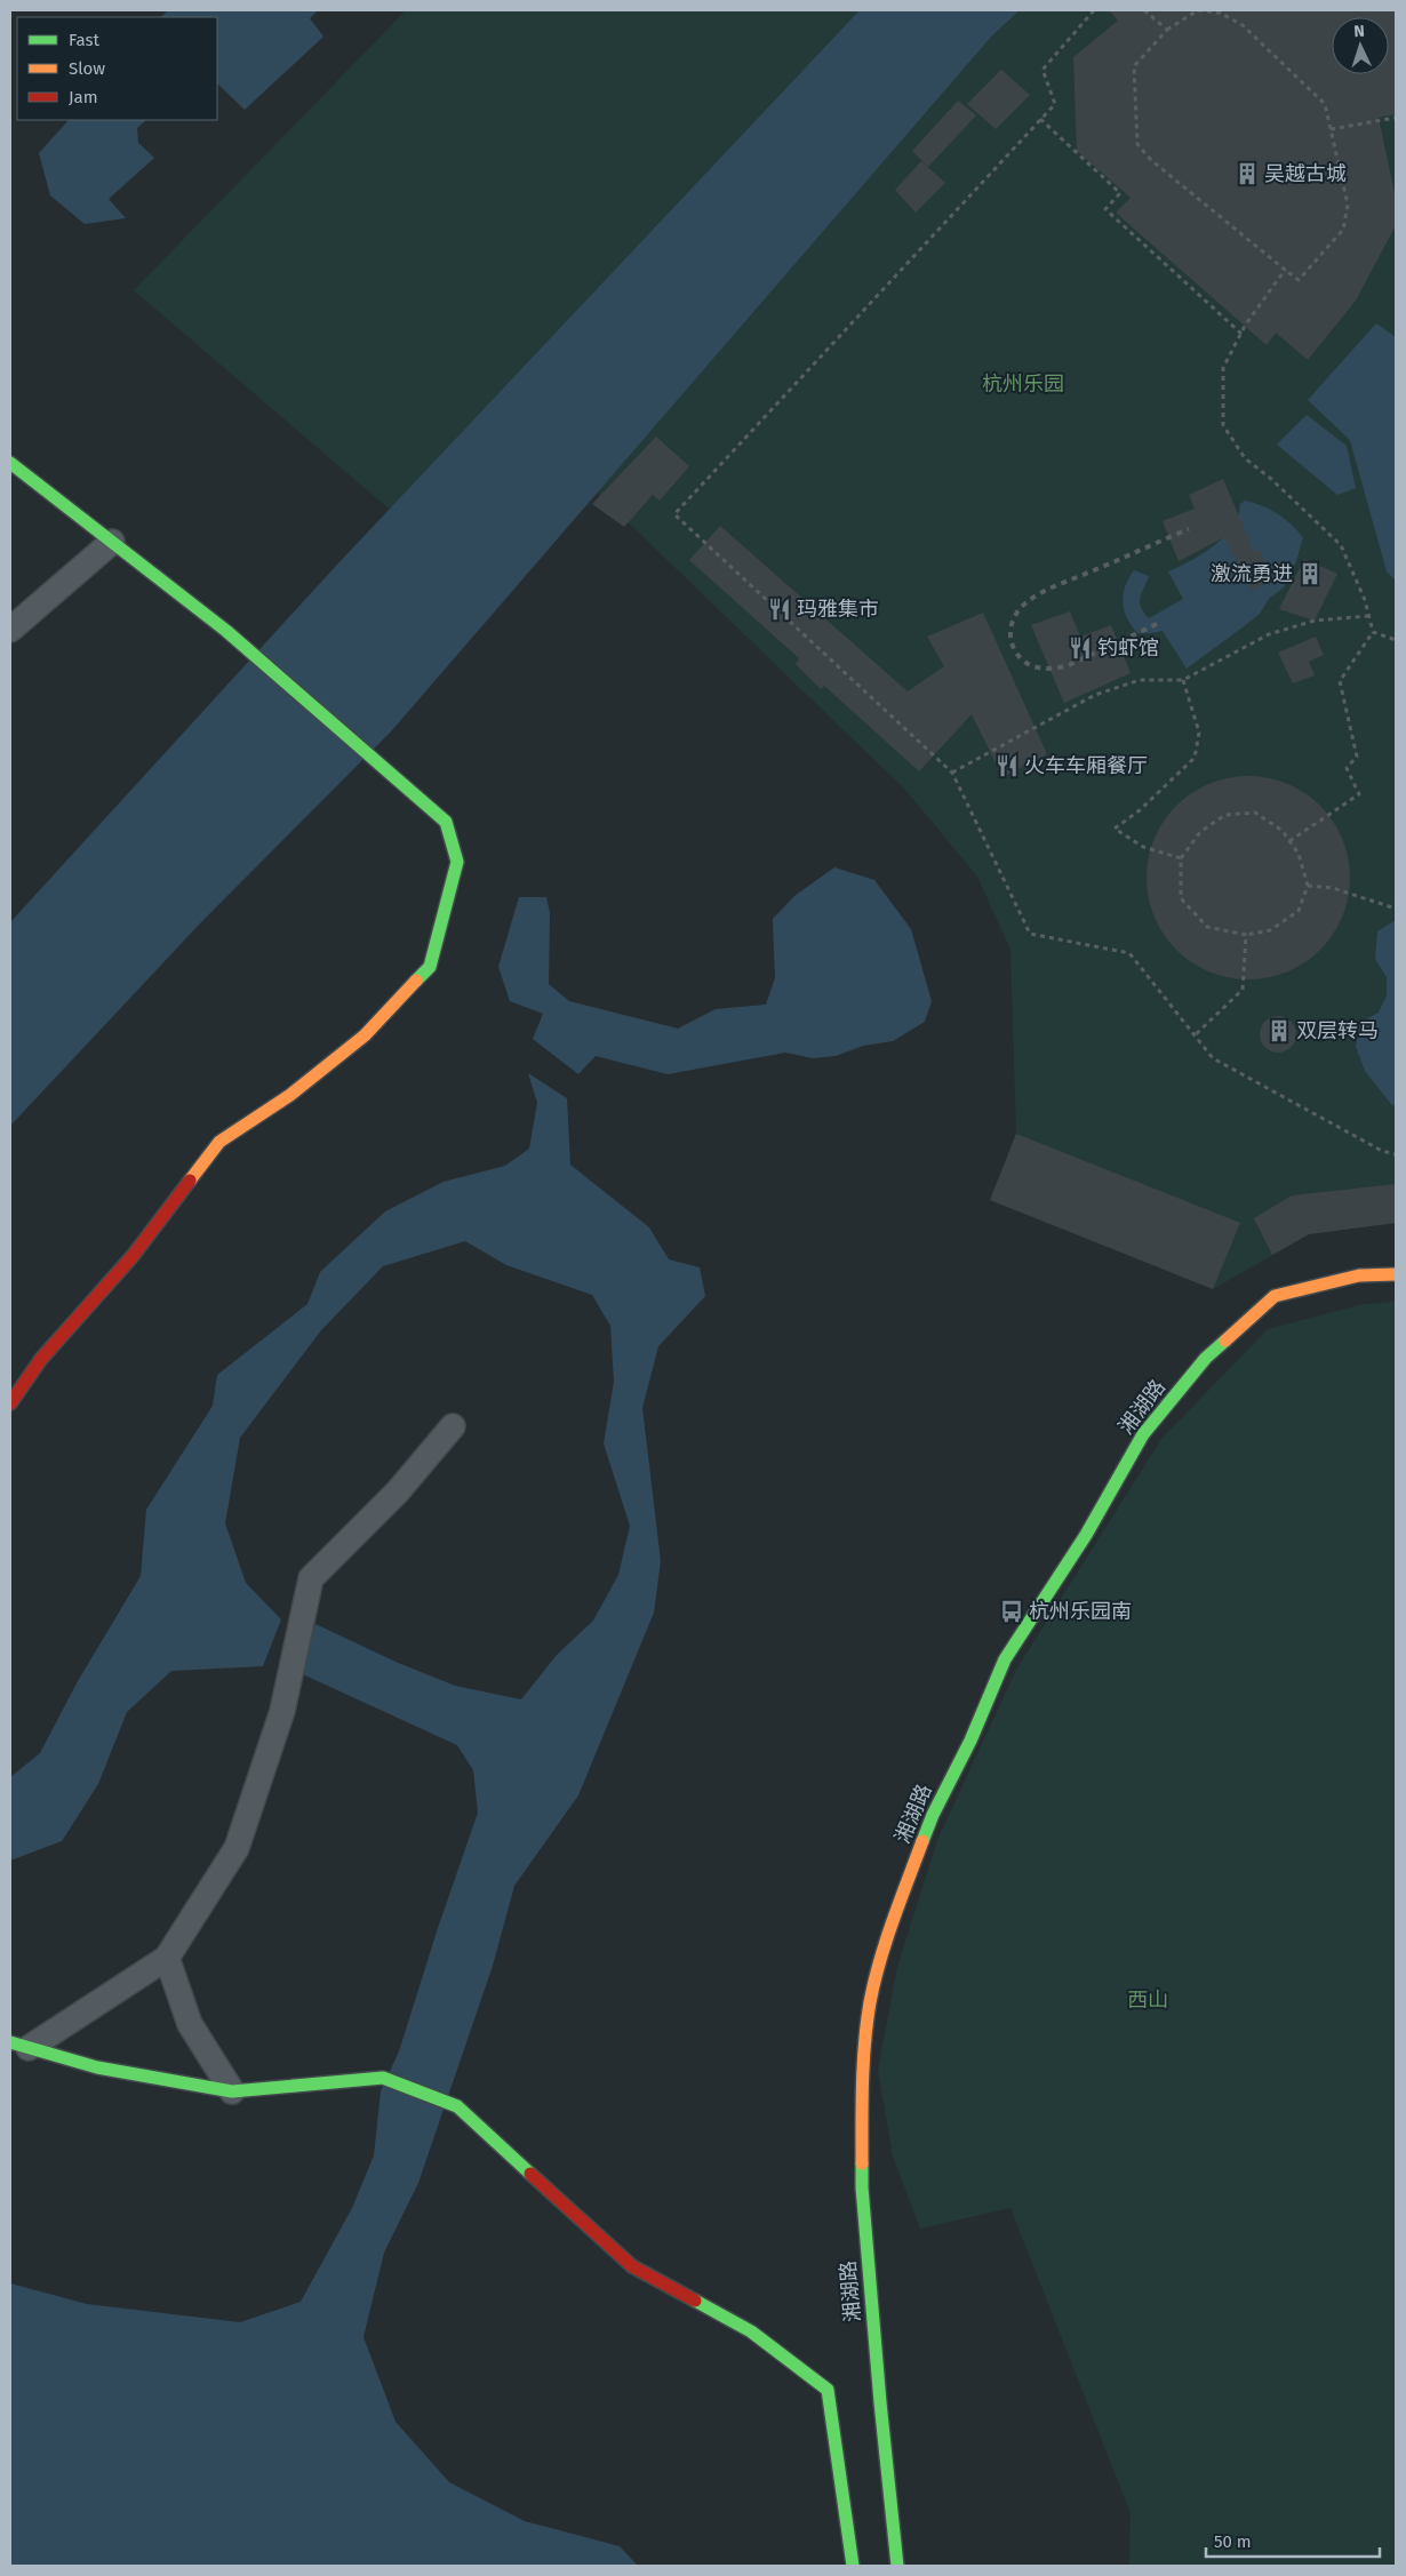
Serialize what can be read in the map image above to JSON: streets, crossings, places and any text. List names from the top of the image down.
{
  "streets": {
    "street": ["湘湖路"]
  },
  "parks": ["杭州乐园", "西山"],
  "places": {
    "building": ["吴越古城", "激流勇进", "双层转马"],
    "restaurant": ["玛雅集市", "钓虾馆", "火车车厢餐厅"],
    "bus stop": ["杭州乐园南"]
  },
  "legend": ["Fast", "Slow", "Jam"],
  "scale_bar": "50 m",
  "north": "top"
}
